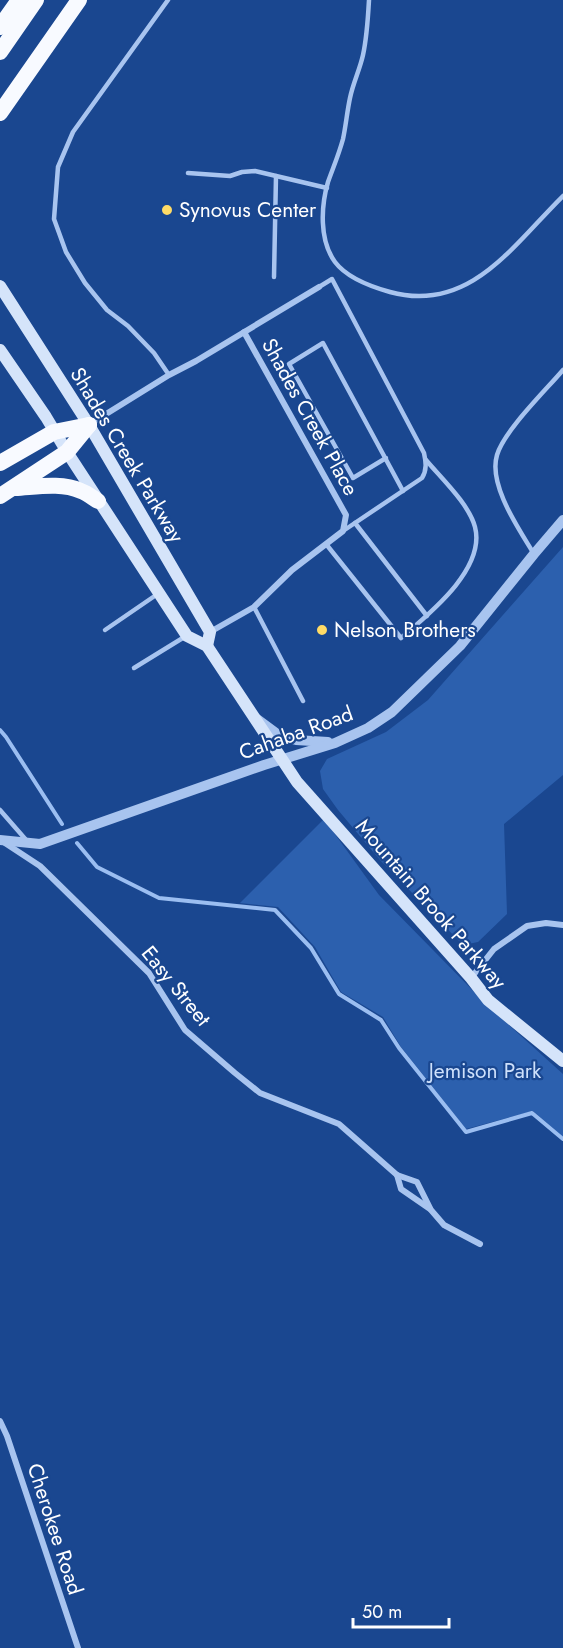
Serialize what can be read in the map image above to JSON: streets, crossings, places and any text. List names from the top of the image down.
{
  "streets": {
    "main road": ["Shades Creek Parkway", "Mountain Brook Parkway"],
    "street": [
      "Shades Creek Place",
      "Cahaba Road",
      "Easy Street",
      "Cherokee Road"
    ]
  },
  "crossings": [
    ["Shades Creek Place", "Shades Creek Parkway"],
    ["Cahaba Road", "Mountain Brook Parkway"],
    ["Cahaba Road", "Easy Street"]
  ],
  "parks": ["Jemison Park"],
  "places": ["Synovus Center", "Nelson Brothers"],
  "scale_bar": "50 m"
}
